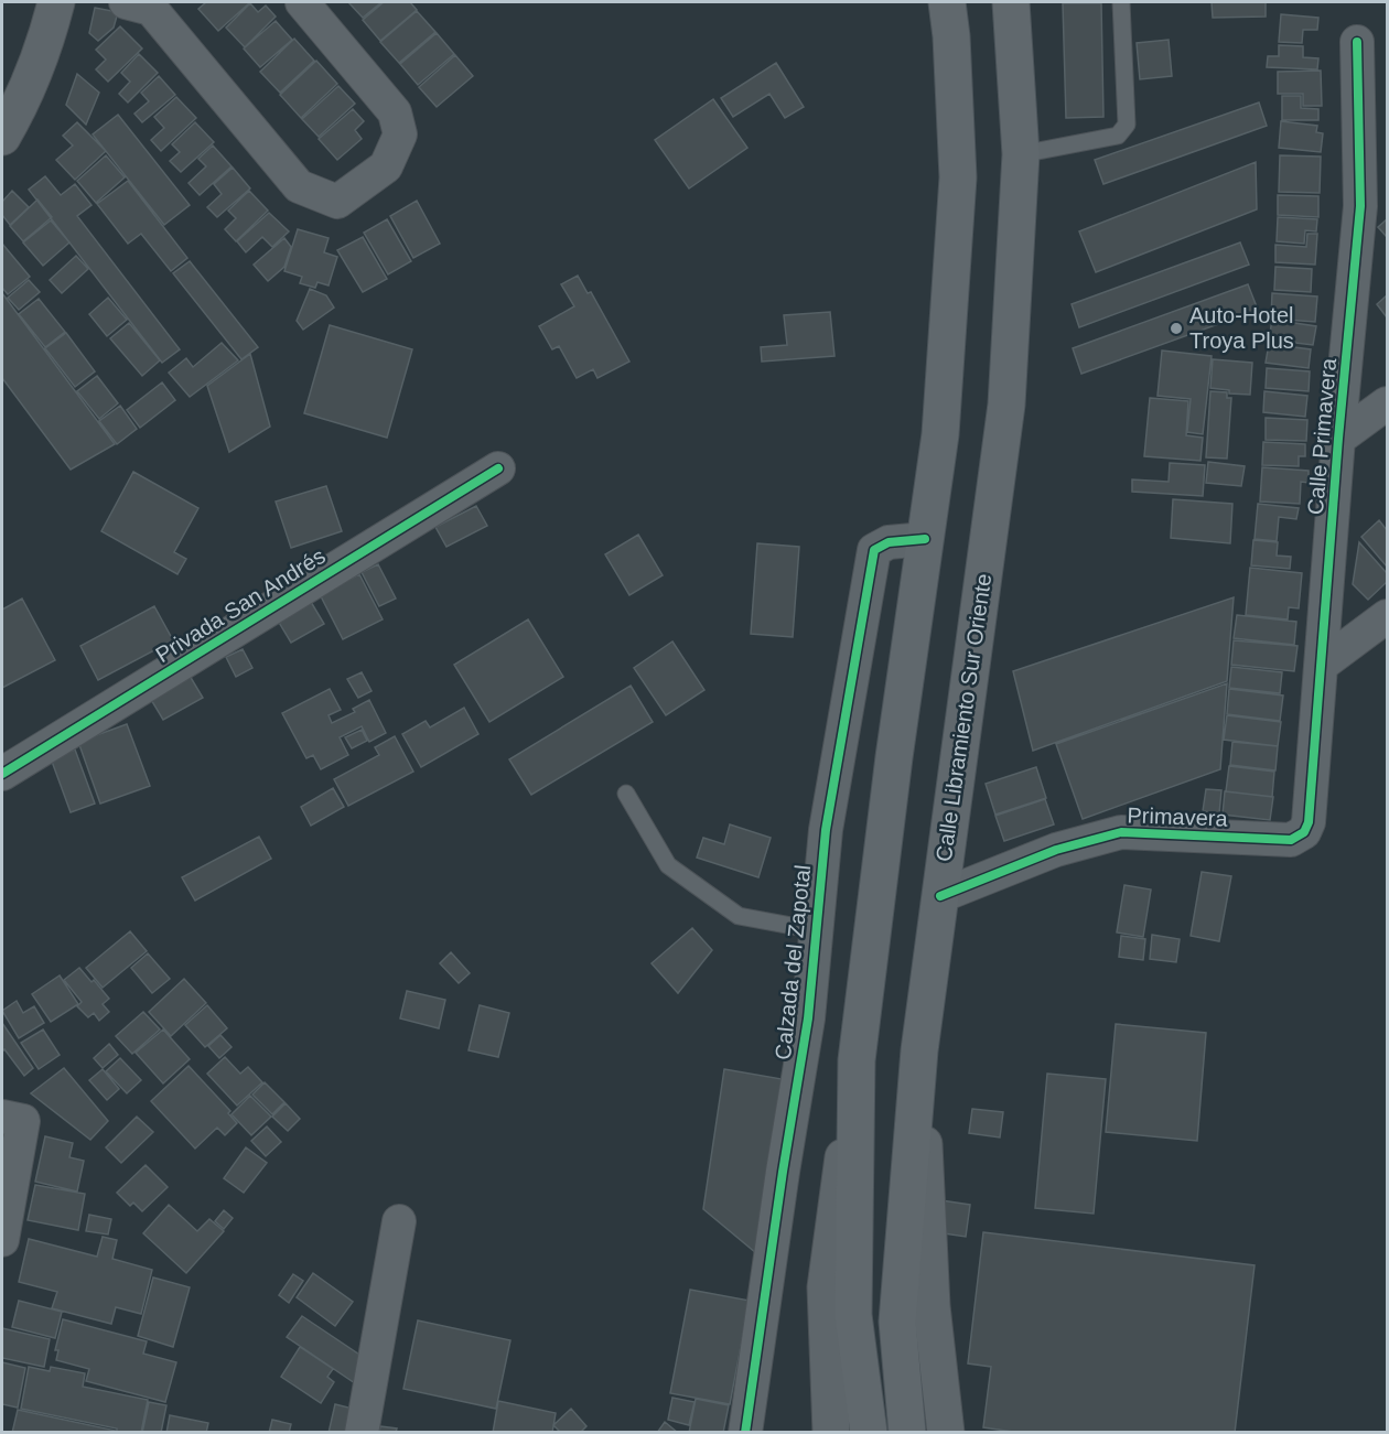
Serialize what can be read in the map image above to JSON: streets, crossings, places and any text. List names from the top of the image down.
{
  "streets": {
    "main road": ["Calle Libramiento Sur Oriente"],
    "street": [
      "Calle Primavera",
      "Privada San Andrés",
      "Primavera",
      "Calzada del Zapotal"
    ]
  },
  "crossings": [
    ["Calle Primavera", "Primavera"],
    ["Calle Libramiento Sur Oriente", "Primavera"]
  ],
  "places": ["Auto-Hotel Troya Plus"]
}
